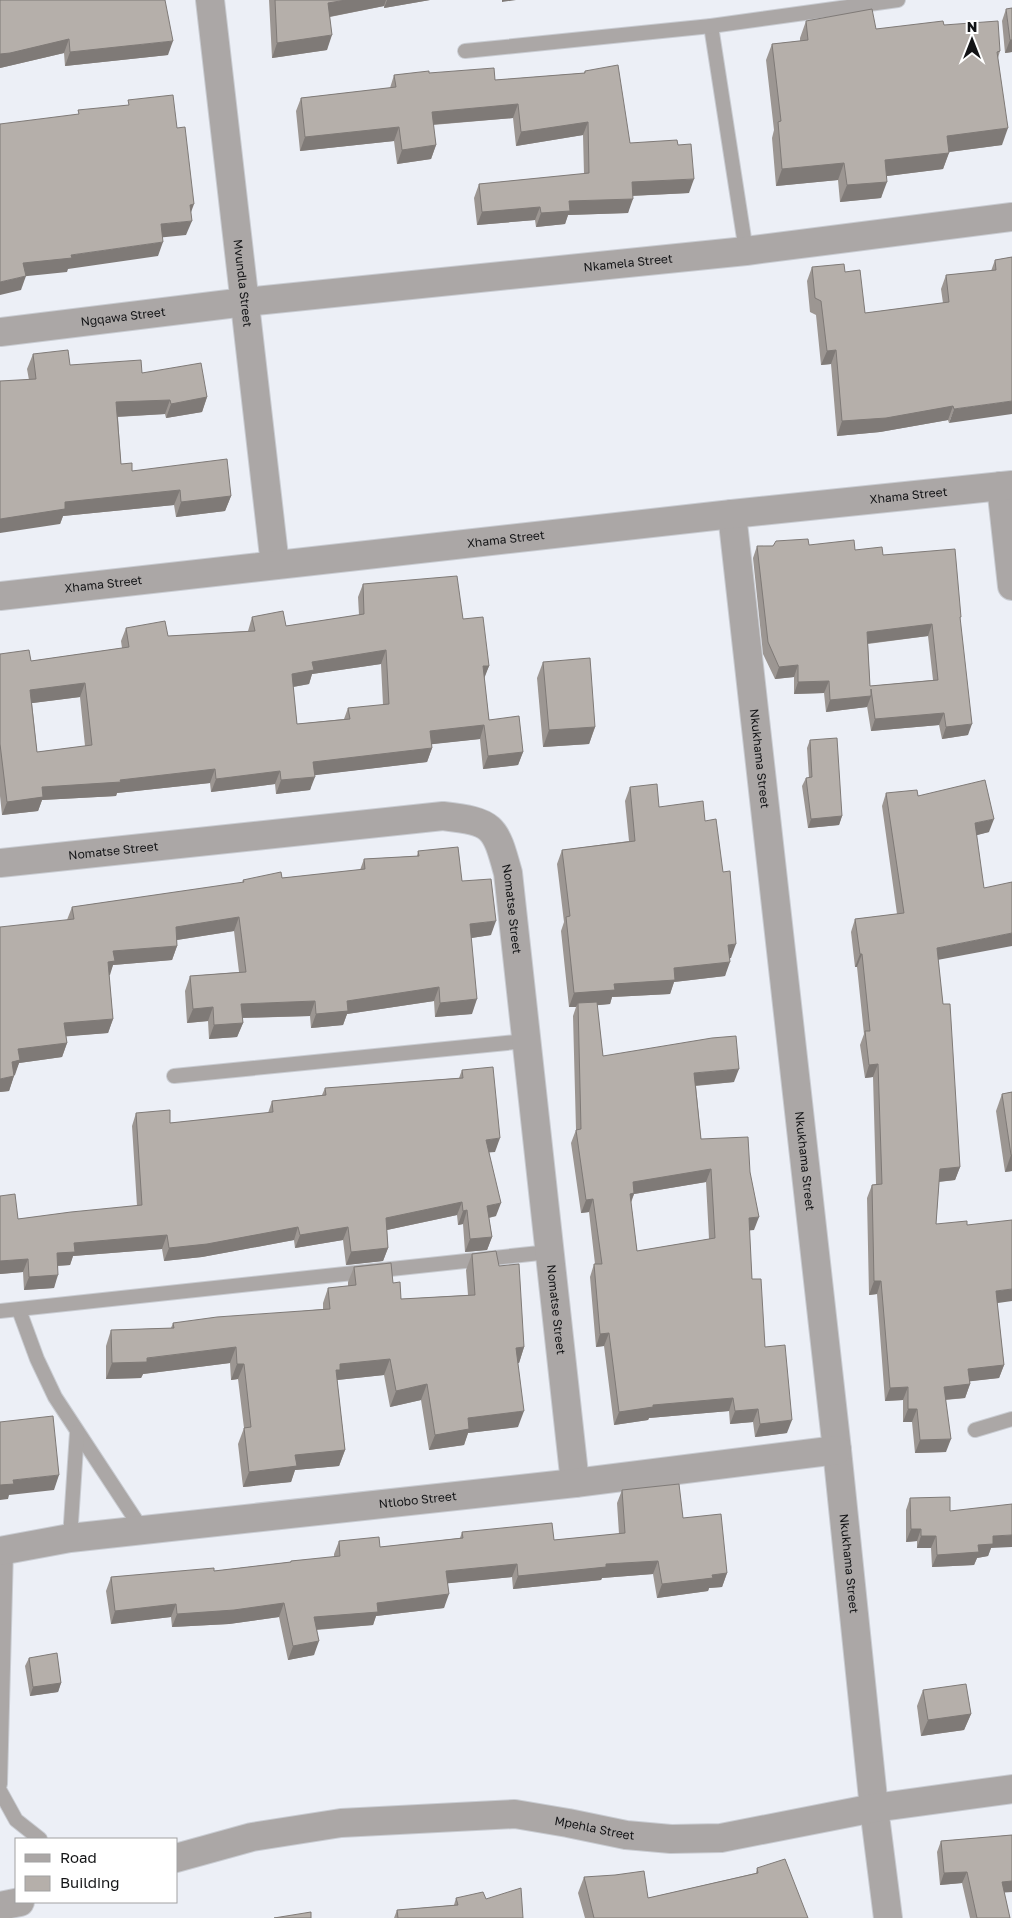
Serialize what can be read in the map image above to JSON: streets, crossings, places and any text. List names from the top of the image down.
{
  "streets": {
    "street": [
      "Nkamela Street",
      "Mvundla Street",
      "Ngqawa Street",
      "Xhama Street",
      "Nkukhama Street",
      "Nomatse Street",
      "Ntlobo Street",
      "Mpehla Street"
    ]
  },
  "crossings": [
    ["Nkamela Street", "Mvundla Street"],
    ["Nkamela Street", "Ngqawa Street"],
    ["Mvundla Street", "Ngqawa Street"],
    ["Mvundla Street", "Xhama Street"],
    ["Xhama Street", "Nkukhama Street"],
    ["Nkukhama Street", "Ntlobo Street"],
    ["Nkukhama Street", "Mpehla Street"],
    ["Nomatse Street", "Ntlobo Street"]
  ],
  "legend": ["Road", "Building"],
  "north": "top"
}
